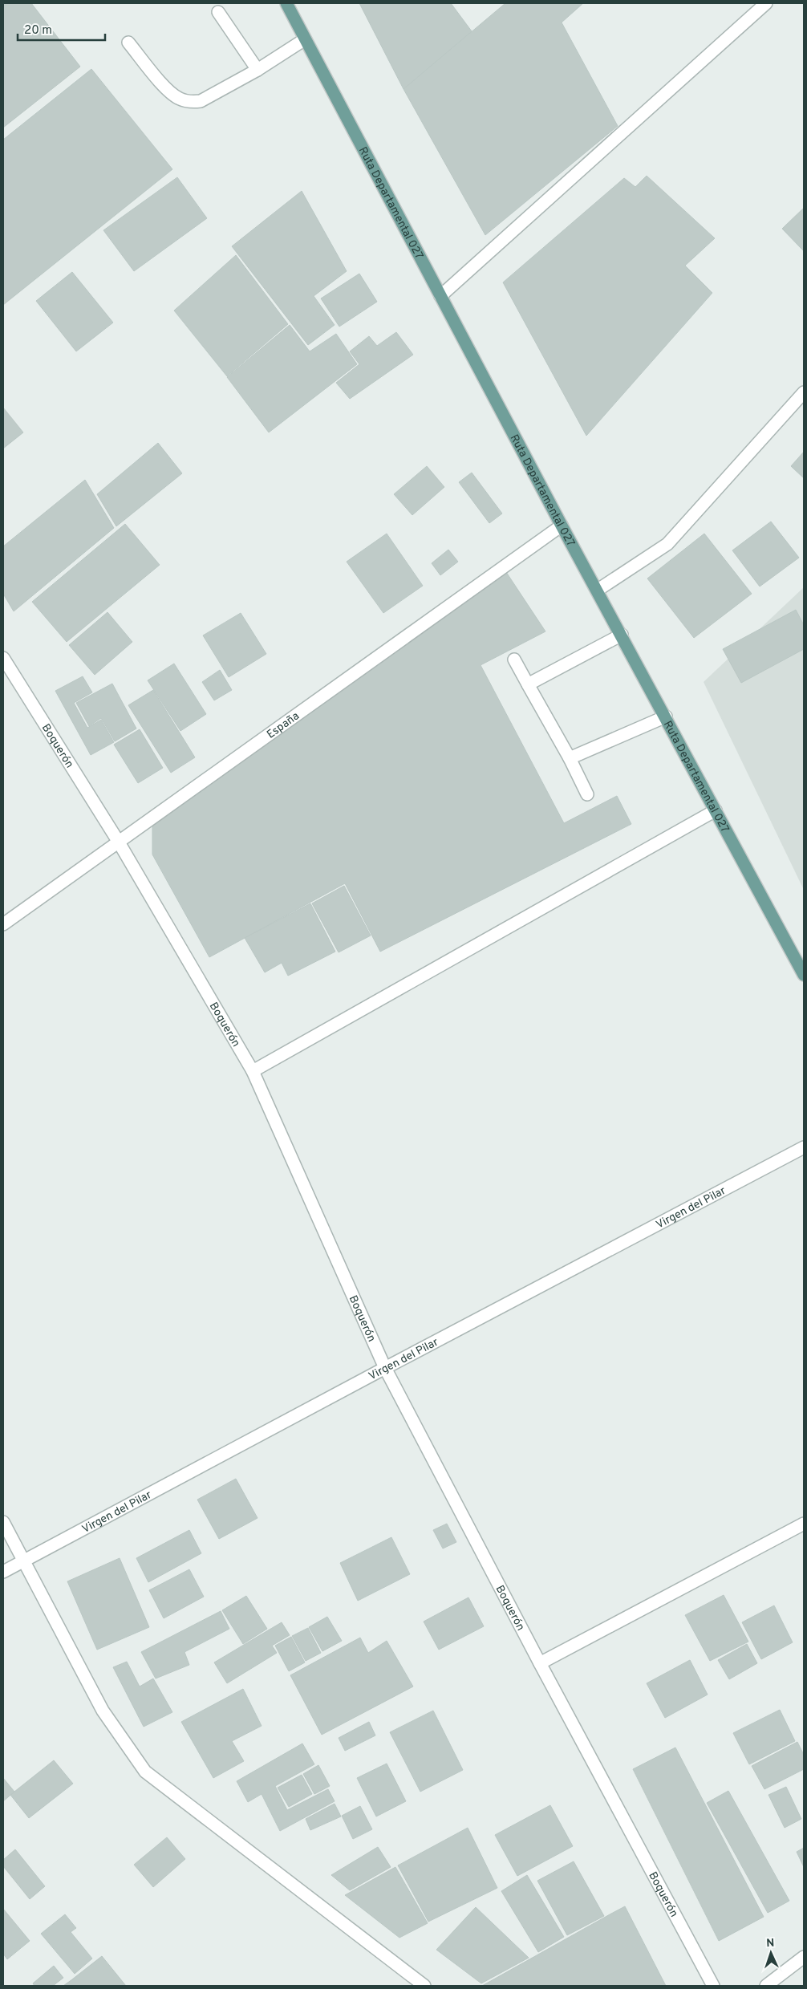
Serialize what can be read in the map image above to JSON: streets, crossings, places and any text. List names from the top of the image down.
{
  "streets": {
    "main road": ["Ruta Departamental 027"],
    "street": ["España", "Boquerón", "Virgen del Pilar"]
  },
  "crossings": [
    ["Ruta Departamental 027", "España"],
    ["España", "Boquerón"],
    ["Boquerón", "Virgen del Pilar"]
  ],
  "scale_bar": "20 m",
  "north": "top"
}
